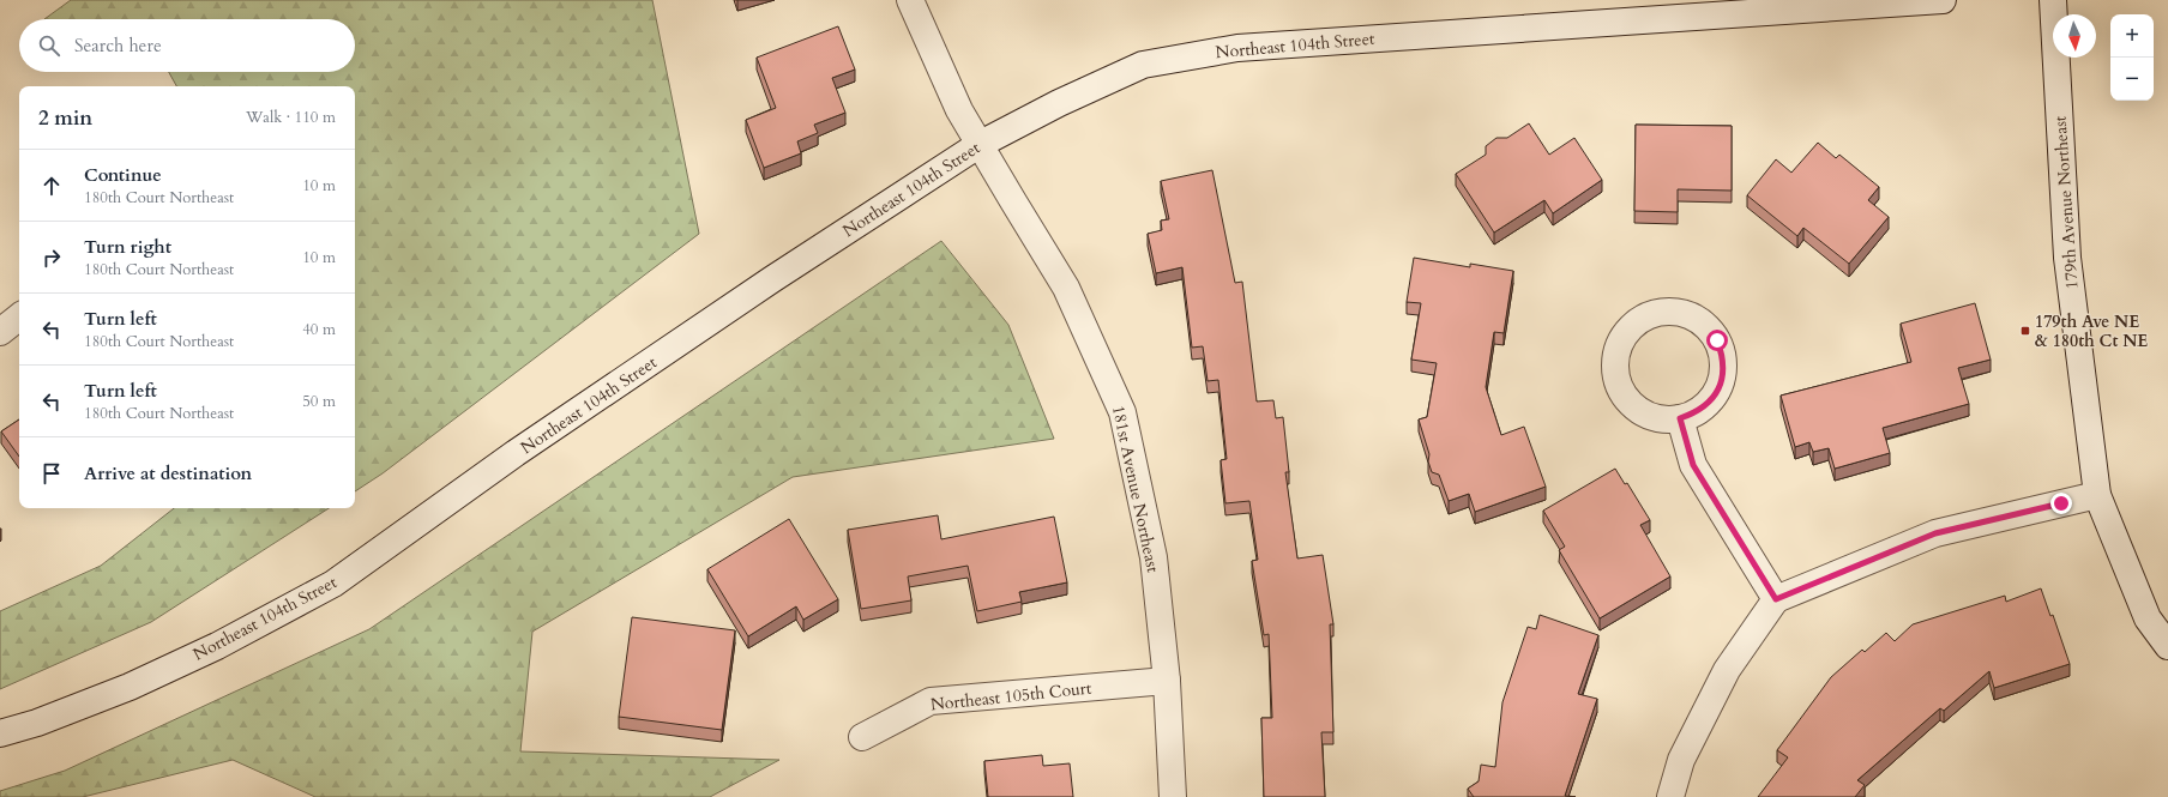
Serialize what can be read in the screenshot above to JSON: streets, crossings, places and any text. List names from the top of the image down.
{
  "streets": {
    "street": [
      "Northeast 104th Street",
      "179th Avenue Northeast",
      "181st Avenue Northeast",
      "Northeast 105th Court"
    ]
  },
  "crossings": [
    ["Northeast 104th Street", "181st Avenue Northeast"],
    ["181st Avenue Northeast", "Northeast 105th Court"]
  ],
  "places": {
    "transit": ["179th Ave NE & 180th Ct NE"]
  },
  "north": "bottom",
  "page": {
    "map_buttons": ["+", "−"],
    "search": "Search here",
    "heading": ["2 min", "Walk · 110 m"],
    "list": [
      ["Continue", "180th Court Northeast", "10 m"],
      ["Turn right", "180th Court Northeast", "10 m"],
      ["Turn left", "180th Court Northeast", "40 m"],
      ["Turn left", "180th Court Northeast", "50 m"],
      "Arrive at destination"
    ]
  }
}
